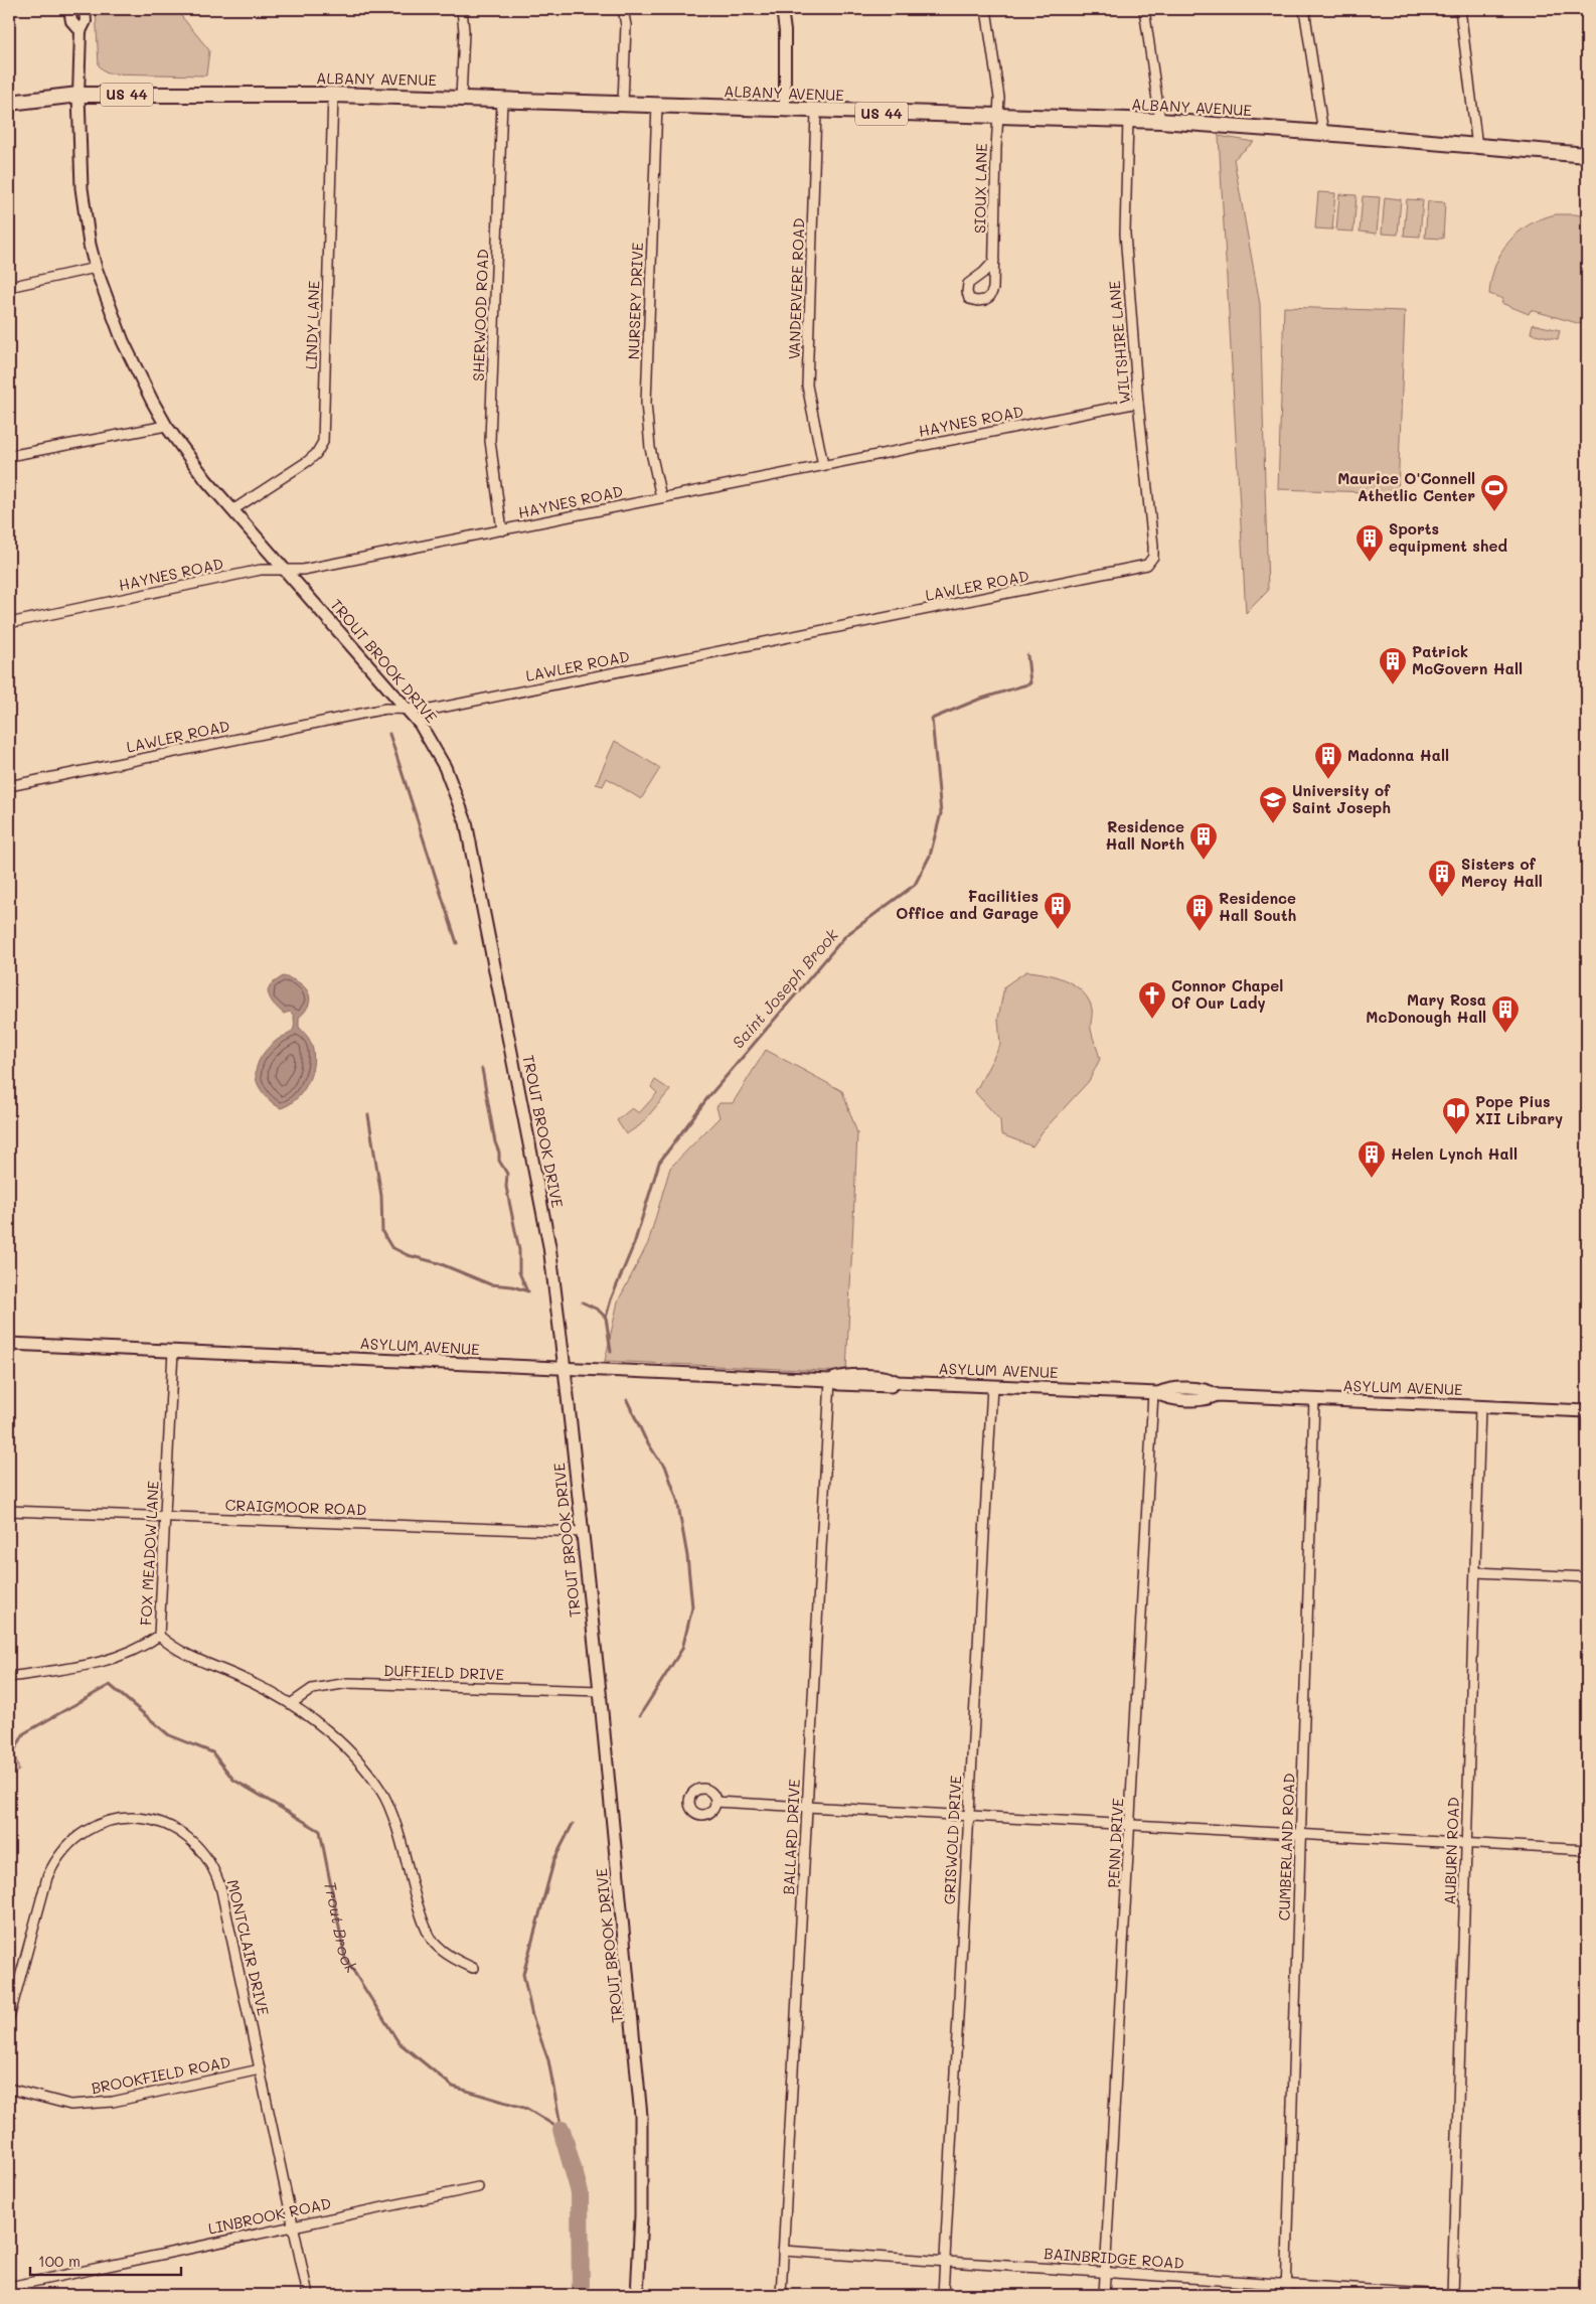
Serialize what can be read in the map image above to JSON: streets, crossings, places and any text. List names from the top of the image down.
{
  "streets": {
    "highway": ["ALBANY AVENUE", "US 44"],
    "main road": ["TROUT BROOK DRIVE", "ASYLUM AVENUE"],
    "street": [
      "SIOUX LANE",
      "VANDERVERE ROAD",
      "NURSERY DRIVE",
      "SHERWOOD ROAD",
      "LINDY LANE",
      "WILTSHIRE LANE",
      "HAYNES ROAD",
      "LAWLER ROAD",
      "CRAIGMOOR ROAD",
      "FOX MEADOW LANE",
      "DUFFIELD DRIVE",
      "BALLARD DRIVE",
      "GRISWOLD DRIVE",
      "PENN DRIVE",
      "CUMBERLAND ROAD",
      "AUBURN ROAD",
      "MONTCLAIR DRIVE",
      "BROOKFIELD ROAD",
      "LINBROOK ROAD",
      "BAINBRIDGE ROAD"
    ]
  },
  "crossings": [
    ["ALBANY AVENUE", "SIOUX LANE"],
    ["ALBANY AVENUE", "VANDERVERE ROAD"],
    ["ALBANY AVENUE", "NURSERY DRIVE"],
    ["ALBANY AVENUE", "SHERWOOD ROAD"],
    ["ALBANY AVENUE", "LINDY LANE"],
    ["ALBANY AVENUE", "WILTSHIRE LANE"],
    ["ALBANY AVENUE", "TROUT BROOK DRIVE"],
    ["VANDERVERE ROAD", "HAYNES ROAD"],
    ["NURSERY DRIVE", "HAYNES ROAD"],
    ["SHERWOOD ROAD", "HAYNES ROAD"],
    ["LINDY LANE", "TROUT BROOK DRIVE"],
    ["WILTSHIRE LANE", "HAYNES ROAD"],
    ["WILTSHIRE LANE", "LAWLER ROAD"],
    ["HAYNES ROAD", "TROUT BROOK DRIVE"],
    ["LAWLER ROAD", "TROUT BROOK DRIVE"],
    ["TROUT BROOK DRIVE", "ASYLUM AVENUE"],
    ["TROUT BROOK DRIVE", "CRAIGMOOR ROAD"],
    ["TROUT BROOK DRIVE", "DUFFIELD DRIVE"],
    ["ASYLUM AVENUE", "FOX MEADOW LANE"],
    ["ASYLUM AVENUE", "BALLARD DRIVE"],
    ["ASYLUM AVENUE", "GRISWOLD DRIVE"],
    ["ASYLUM AVENUE", "PENN DRIVE"],
    ["ASYLUM AVENUE", "CUMBERLAND ROAD"],
    ["ASYLUM AVENUE", "AUBURN ROAD"],
    ["CRAIGMOOR ROAD", "FOX MEADOW LANE"],
    ["FOX MEADOW LANE", "DUFFIELD DRIVE"],
    ["BALLARD DRIVE", "BAINBRIDGE ROAD"],
    ["GRISWOLD DRIVE", "BAINBRIDGE ROAD"],
    ["PENN DRIVE", "BAINBRIDGE ROAD"],
    ["CUMBERLAND ROAD", "BAINBRIDGE ROAD"],
    ["MONTCLAIR DRIVE", "BROOKFIELD ROAD"],
    ["MONTCLAIR DRIVE", "LINBROOK ROAD"]
  ],
  "water": ["Saint Joseph Brook", "Trout Brook"],
  "places": {
    "sports": ["Maurice O'Connell Athetlic Center"],
    "building": [
      "Sports equipment shed",
      "Patrick McGovern Hall",
      "Madonna Hall",
      "Residence Hall North",
      "Sisters of Mercy Hall",
      "Facilities Office and Garage",
      "Residence Hall South",
      "Mary Rosa McDonough Hall",
      "Helen Lynch Hall"
    ],
    "school or university": ["University of Saint Joseph"],
    "church": ["Connor Chapel Of Our Lady"],
    "library": ["Pope Pius XII Library"]
  },
  "scale_bar": "100 m"
}
